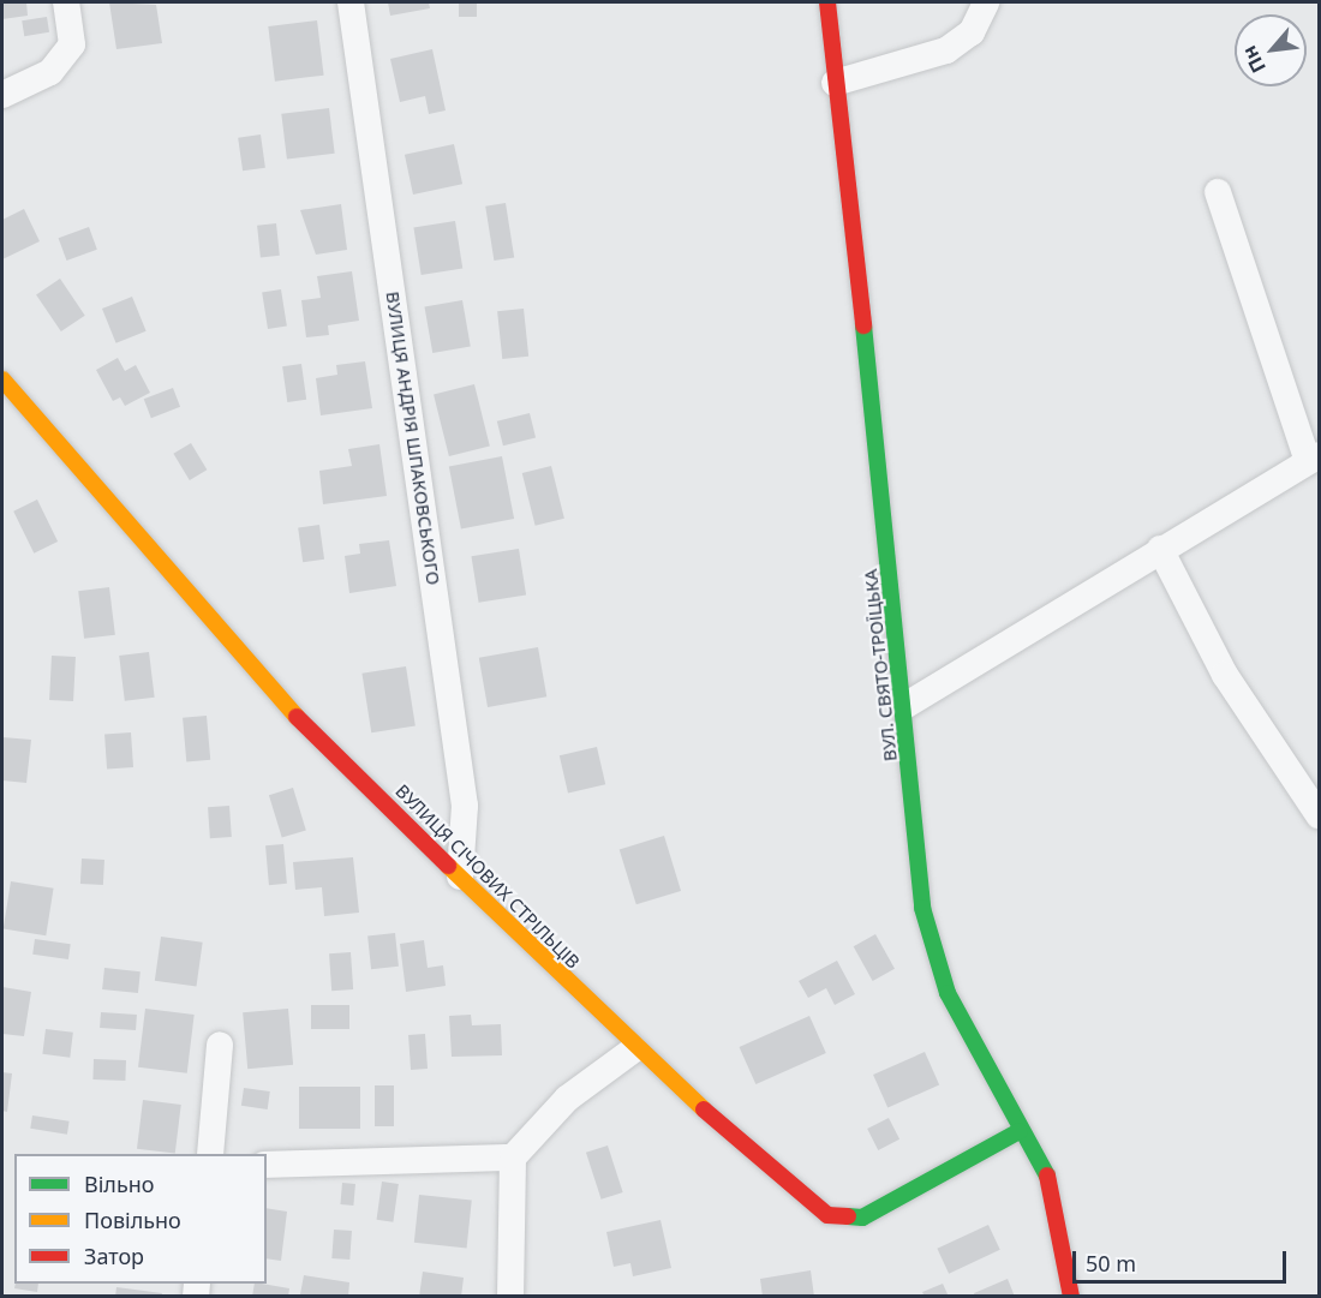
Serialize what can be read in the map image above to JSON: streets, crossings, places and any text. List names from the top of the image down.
{
  "streets": {
    "street": ["ВУЛИЦЯ АНДРІЯ ШПАКОВСЬКОГО", "ВУЛ. СВЯТО-ТРОЇЦЬКА", "ВУЛИЦЯ СІЧОВИХ СТРІЛЬЦІВ"]
  },
  "crossings": [
    ["ВУЛИЦЯ АНДРІЯ ШПАКОВСЬКОГО", "ВУЛИЦЯ СІЧОВИХ СТРІЛЬЦІВ"],
    ["ВУЛ. СВЯТО-ТРОЇЦЬКА", "ВУЛИЦЯ СІЧОВИХ СТРІЛЬЦІВ"]
  ],
  "legend": ["Вільно", "Повільно", "Затор"],
  "scale_bar": "50 m",
  "north": "bottom left"
}
